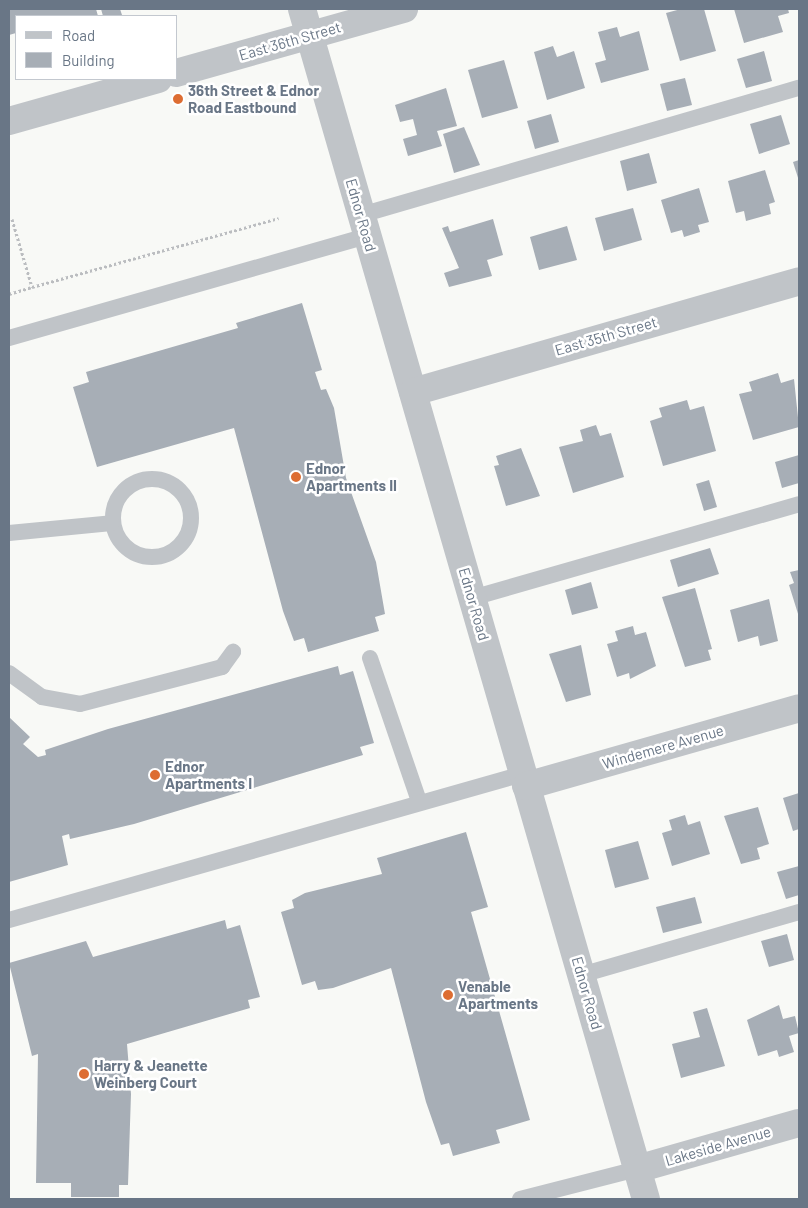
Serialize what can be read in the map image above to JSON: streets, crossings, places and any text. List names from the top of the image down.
{
  "streets": {
    "street": [
      "East 36th Street",
      "Ednor Road",
      "East 35th Street",
      "Windemere Avenue",
      "Lakeside Avenue"
    ]
  },
  "crossings": [
    ["East 36th Street", "Ednor Road"],
    ["Ednor Road", "East 35th Street"],
    ["Ednor Road", "Windemere Avenue"],
    ["Ednor Road", "Lakeside Avenue"]
  ],
  "places": [
    "36th Street & Ednor Road Eastbound",
    "Ednor Apartments II",
    "Ednor Apartments I",
    "Venable Apartments",
    "Harry & Jeanette Weinberg Court"
  ],
  "legend": ["Road", "Building"]
}
